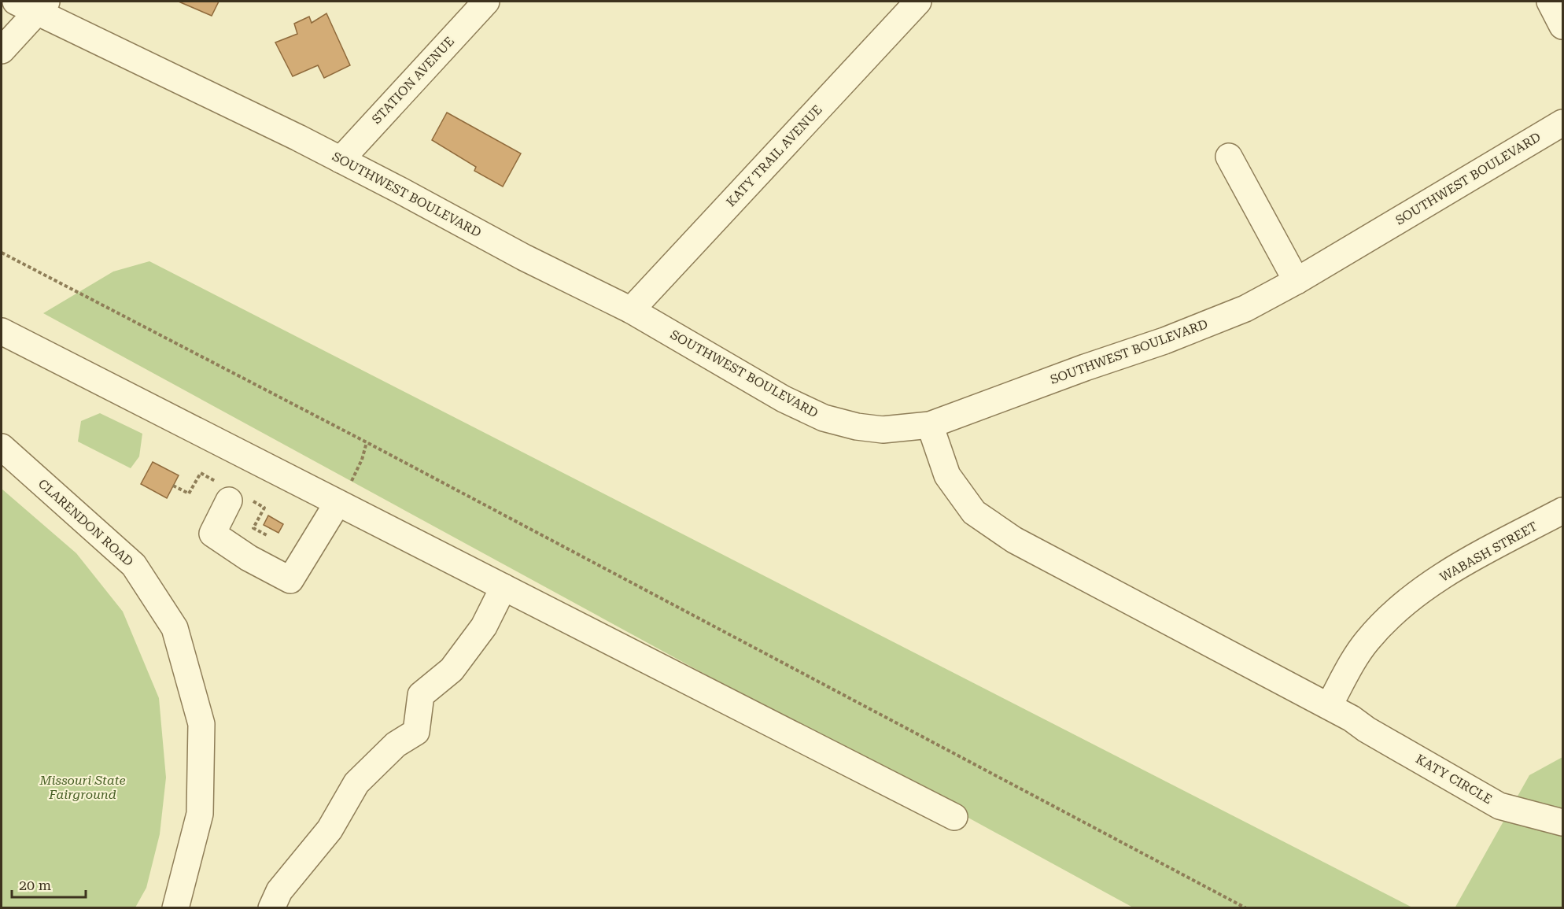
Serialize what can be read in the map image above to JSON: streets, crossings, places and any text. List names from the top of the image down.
{
  "streets": {
    "street": [
      "STATION AVENUE",
      "KATY TRAIL AVENUE",
      "SOUTHWEST BOULEVARD",
      "CLARENDON ROAD",
      "WABASH STREET",
      "KATY CIRCLE"
    ]
  },
  "crossings": [
    ["STATION AVENUE", "SOUTHWEST BOULEVARD"],
    ["KATY TRAIL AVENUE", "SOUTHWEST BOULEVARD"],
    ["SOUTHWEST BOULEVARD", "KATY CIRCLE"],
    ["WABASH STREET", "KATY CIRCLE"]
  ],
  "parks": ["Missouri State Fairground"],
  "scale_bar": "20 m"
}
